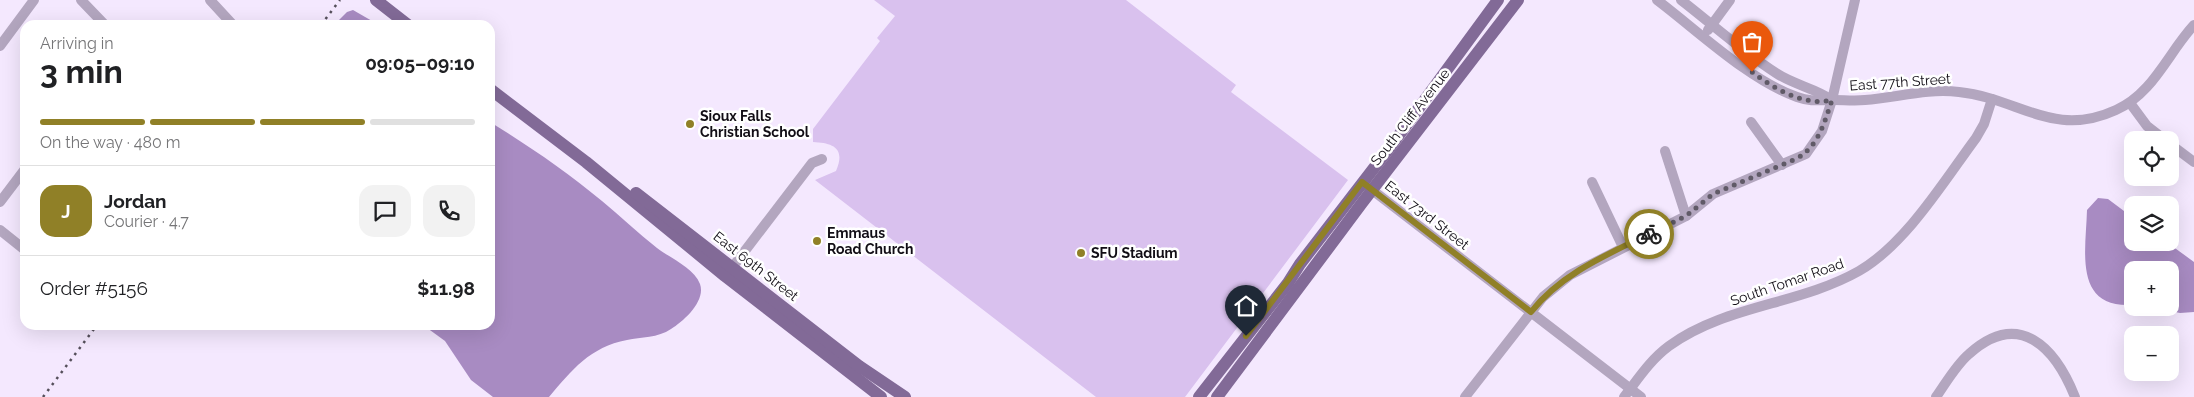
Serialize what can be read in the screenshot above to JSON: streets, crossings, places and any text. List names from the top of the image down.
{
  "streets": {
    "main road": ["South Cliff Avenue", "East 69th Street"],
    "street": ["East 77th Street", "East 73rd Street", "South Tomar Road"]
  },
  "crossings": [
    ["East 77th Street", "South Tomar Road"],
    ["South Cliff Avenue", "East 73rd Street"],
    ["East 73rd Street", "South Tomar Road"]
  ],
  "places": ["Sioux Falls Christian School", "Emmaus Road Church", "SFU Stadium"],
  "page": {
    "heading": ["3 min", "Arriving in", "09:05–09:10"],
    "panel": [
      "Jordan",
      "Courier · 4.7",
      "Order #5156",
      "$11.98"
    ],
    "bar": "On the way · 480 m",
    "map_buttons": ["+", "−"],
    "round": "J"
  }
}
